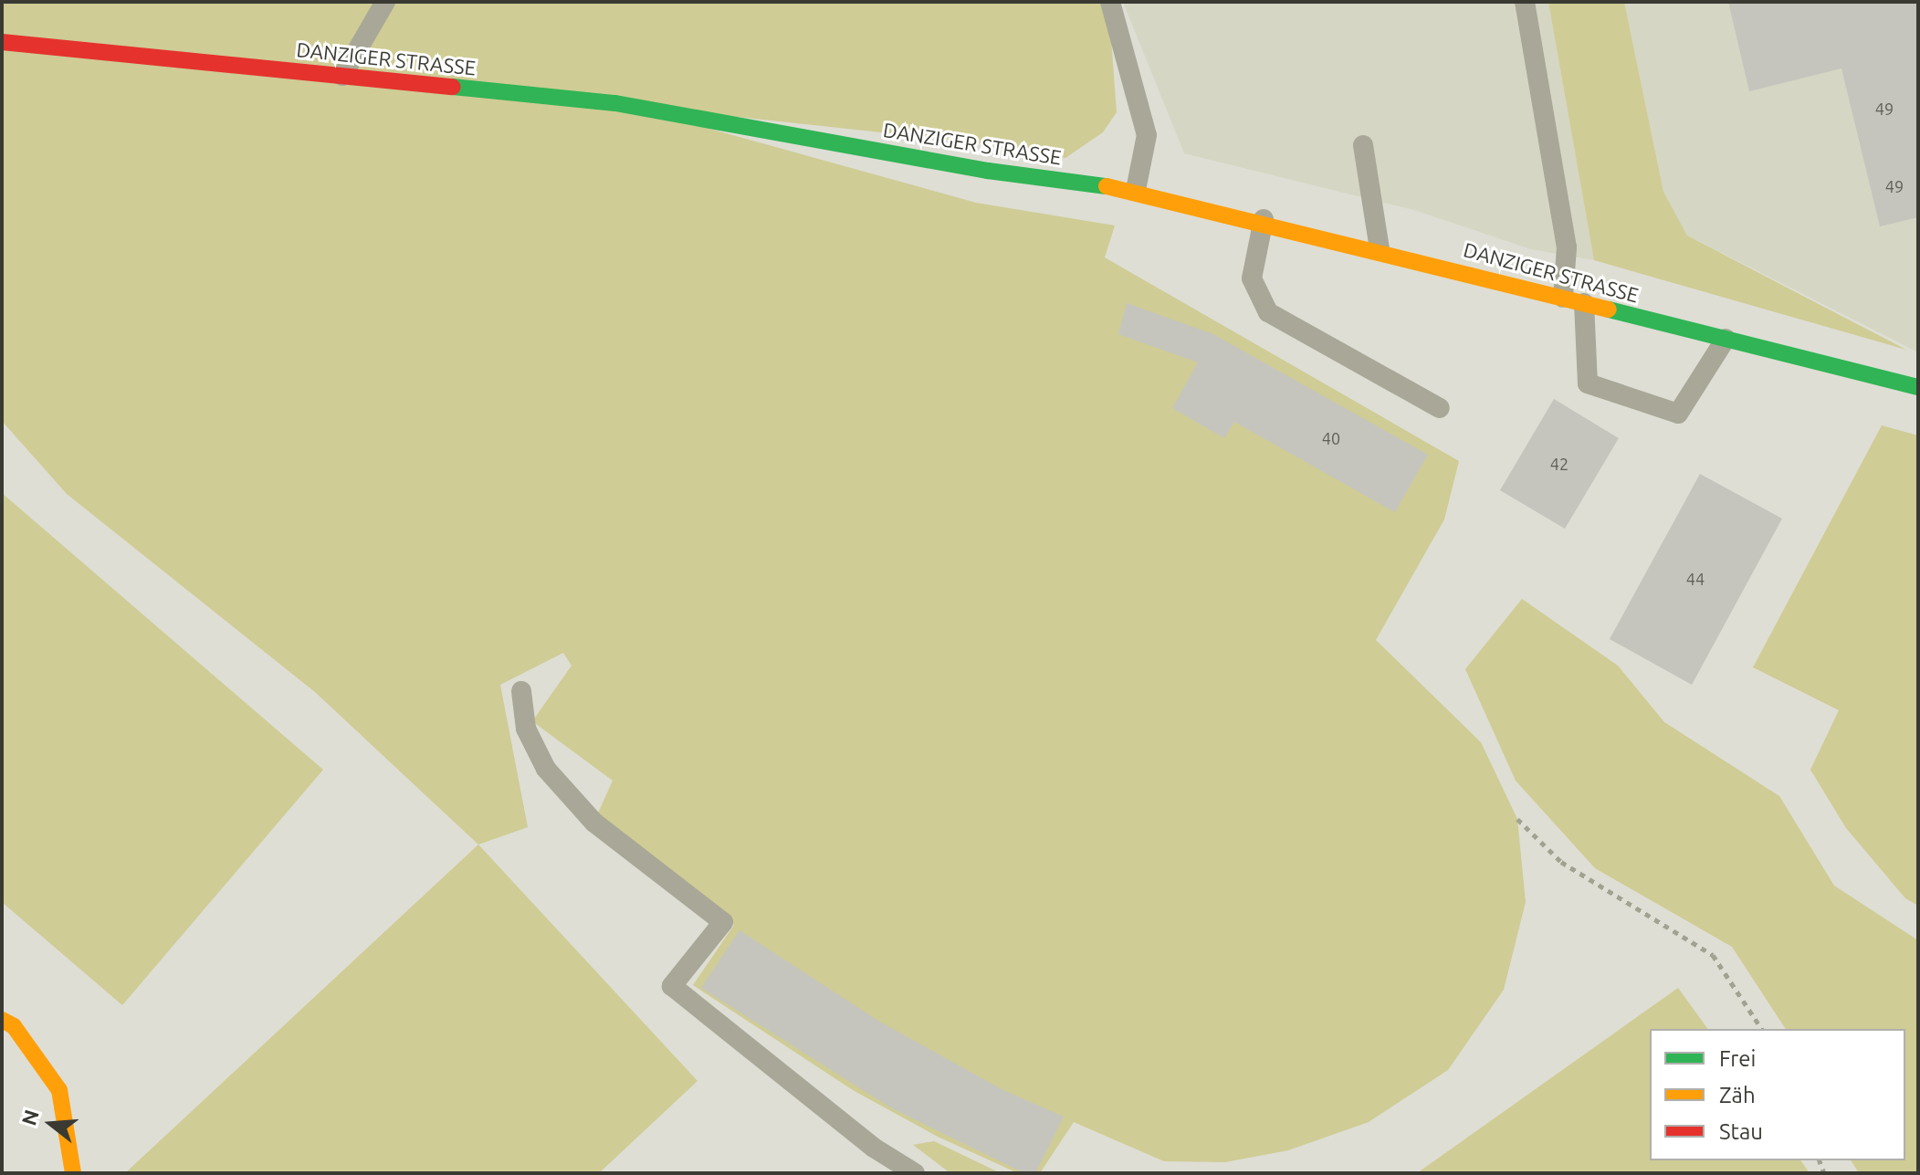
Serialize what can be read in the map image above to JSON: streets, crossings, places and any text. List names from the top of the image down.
{
  "streets": {
    "street": ["DANZIGER STRASSE"]
  },
  "house_numbers": [
    "49",
    "49",
    "40",
    "42",
    "44"
  ],
  "legend": ["Frei", "Zäh", "Stau"],
  "north": "left"
}
